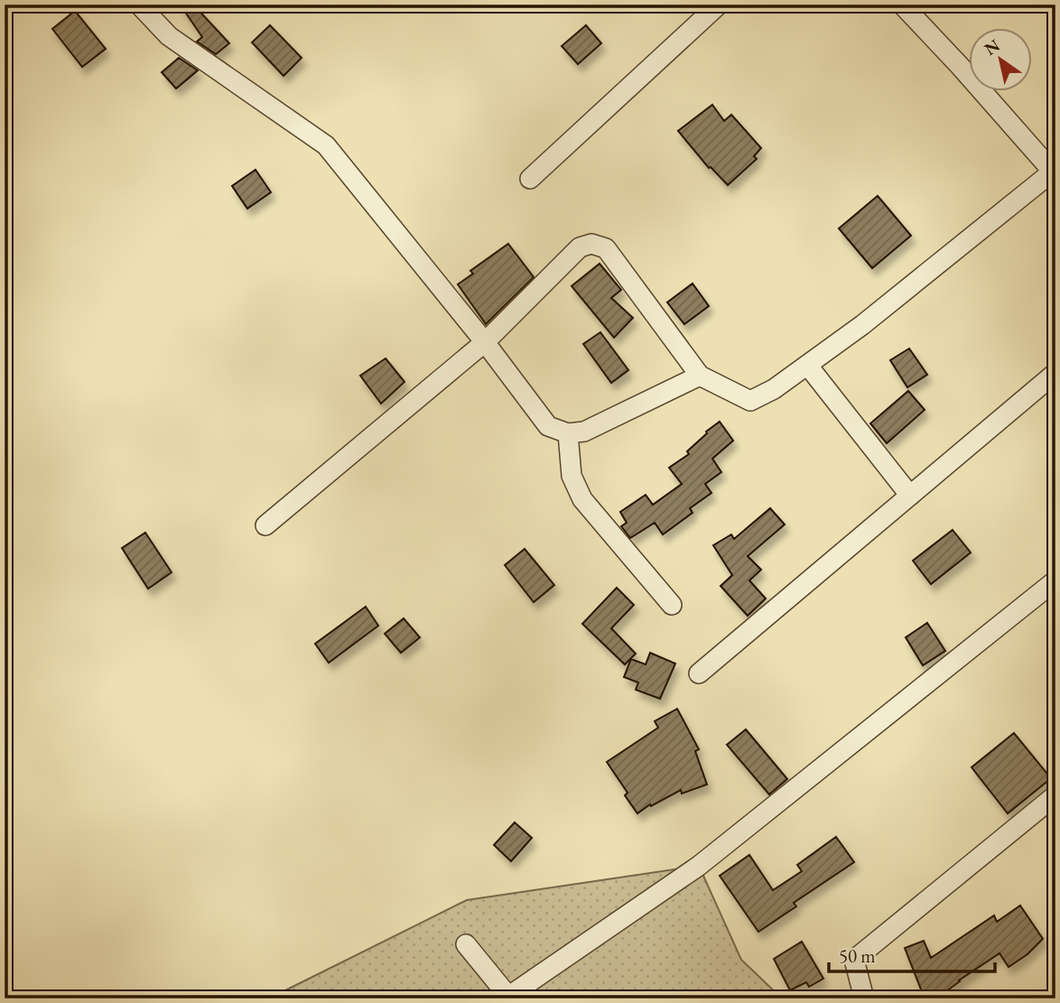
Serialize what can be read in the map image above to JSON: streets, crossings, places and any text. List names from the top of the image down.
{
  "scale_bar": "50 m",
  "north": "top left"
}
